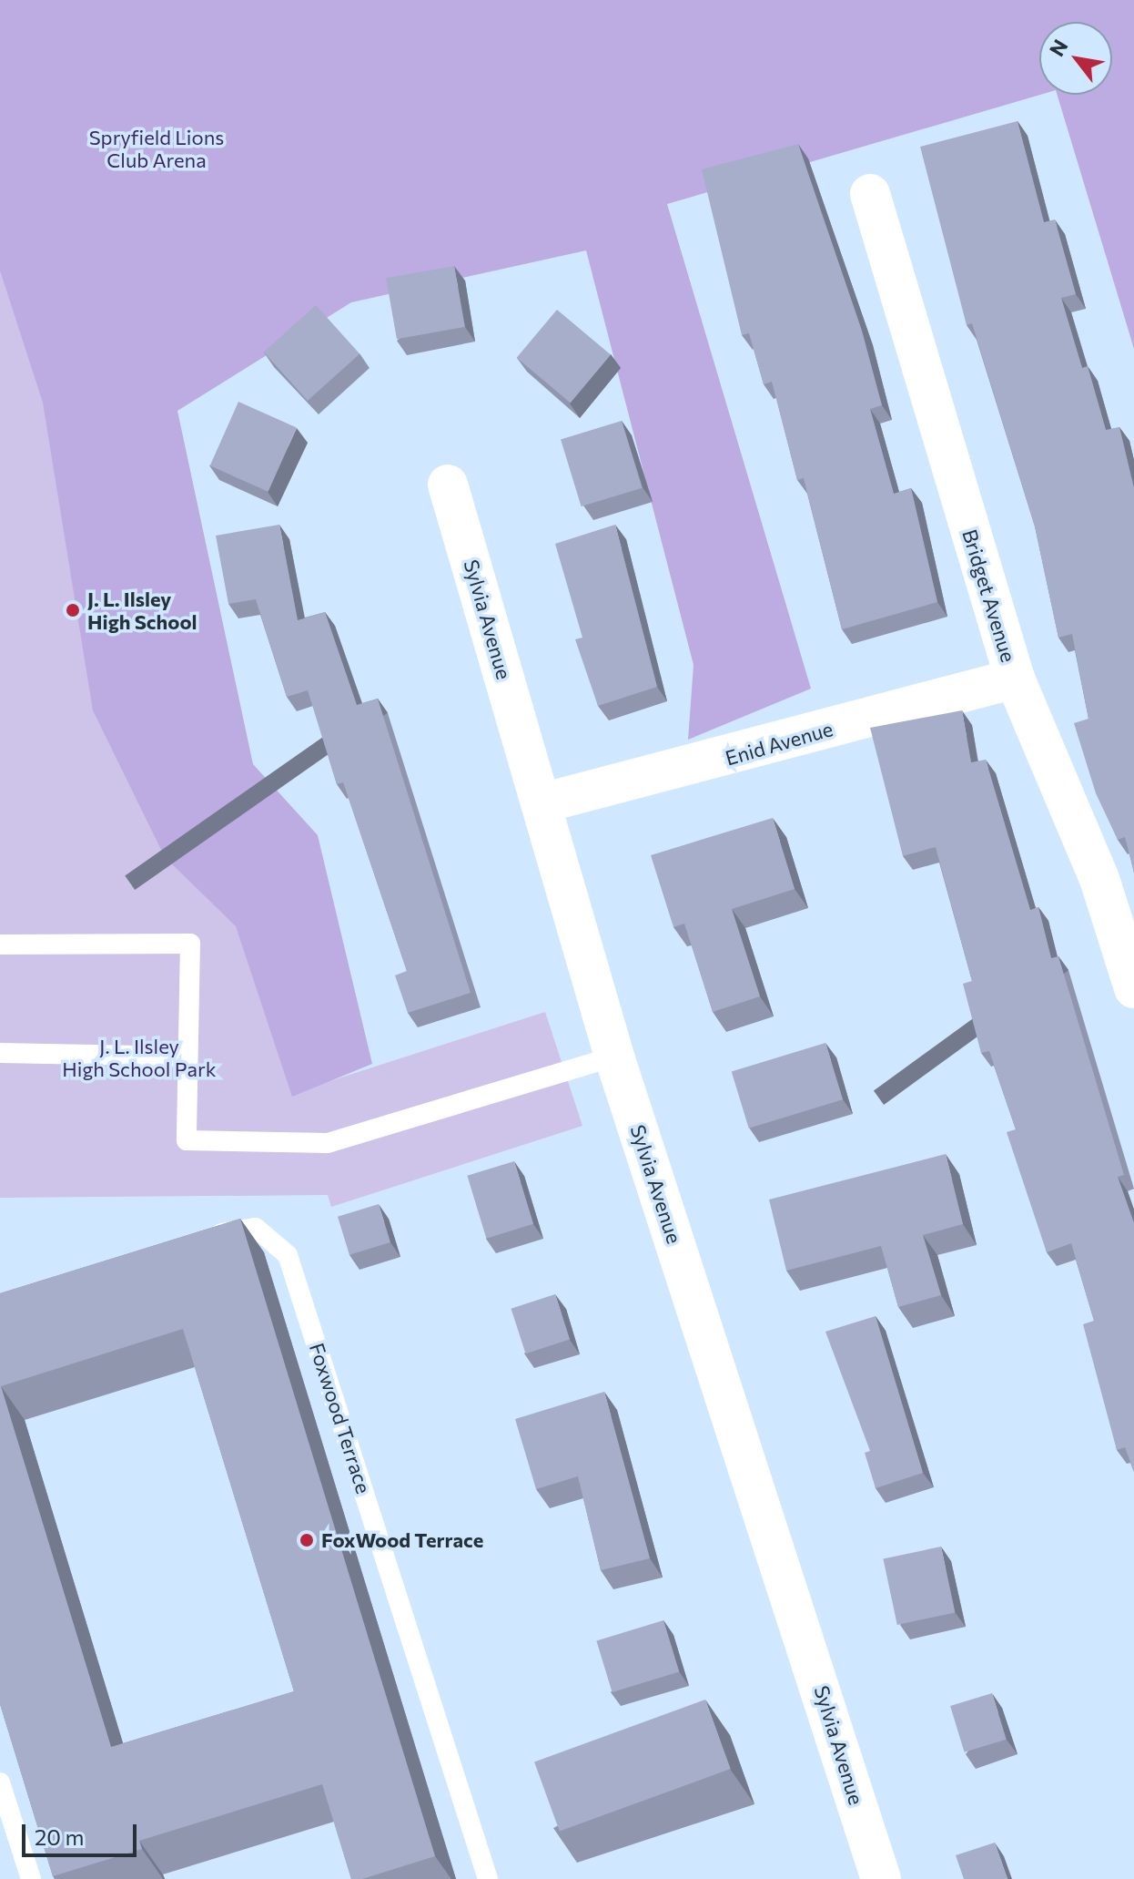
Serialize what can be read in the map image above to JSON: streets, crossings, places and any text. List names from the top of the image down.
{
  "streets": {
    "street": ["Bridget Avenue", "Sylvia Avenue", "Enid Avenue"],
    "lane": ["Foxwood Terrace"]
  },
  "crossings": [
    ["Bridget Avenue", "Enid Avenue"],
    ["Sylvia Avenue", "Enid Avenue"]
  ],
  "parks": ["Spryfield Lions Club Arena", "J. L. Ilsley High School Park"],
  "places": ["J. L. Ilsley High School", "FoxWood Terrace"],
  "scale_bar": "20 m",
  "north": "top left"
}
